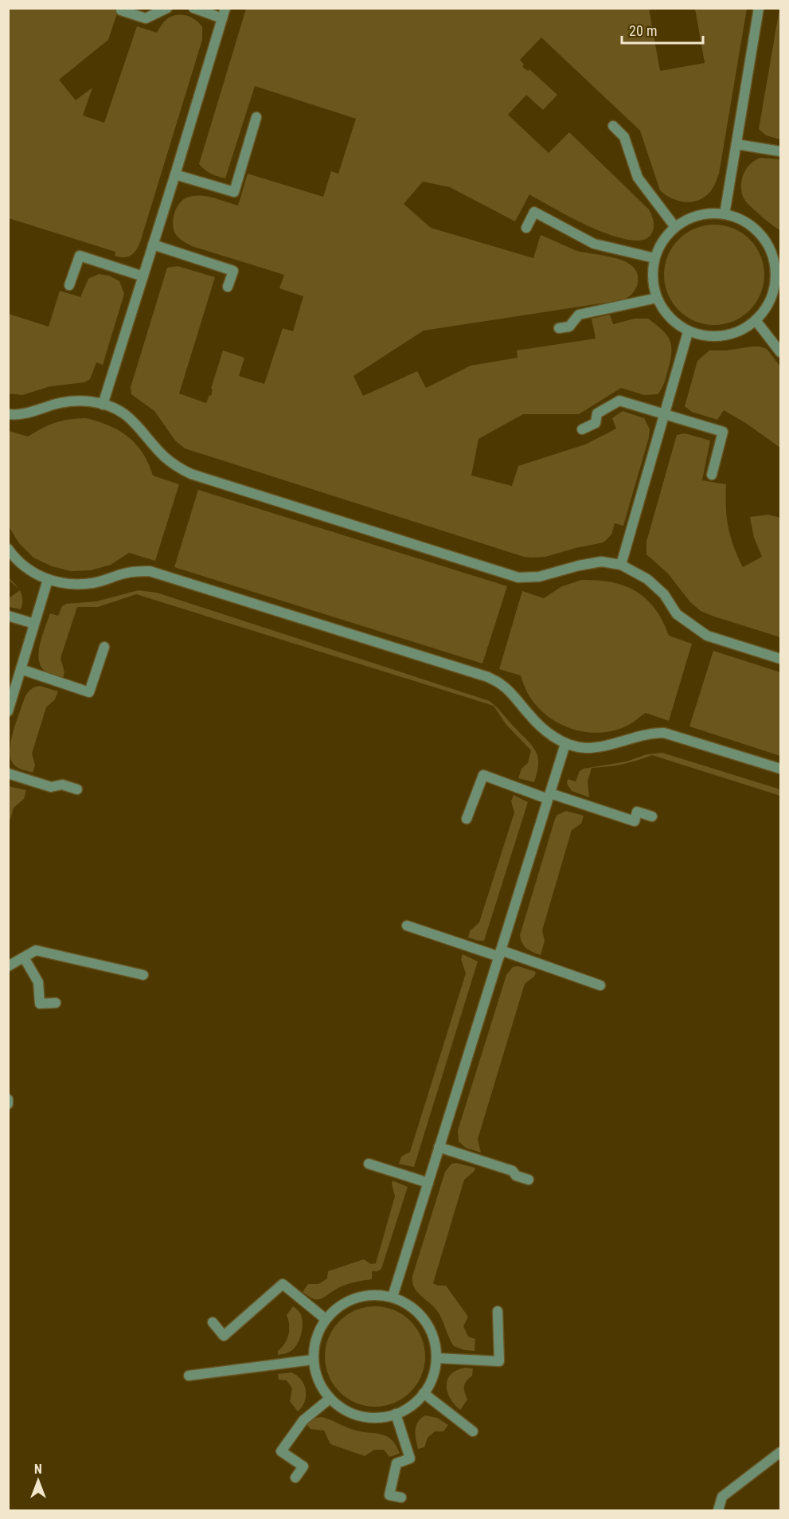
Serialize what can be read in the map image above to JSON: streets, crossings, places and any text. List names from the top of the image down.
{
  "scale_bar": "20 m",
  "north": "top"
}
